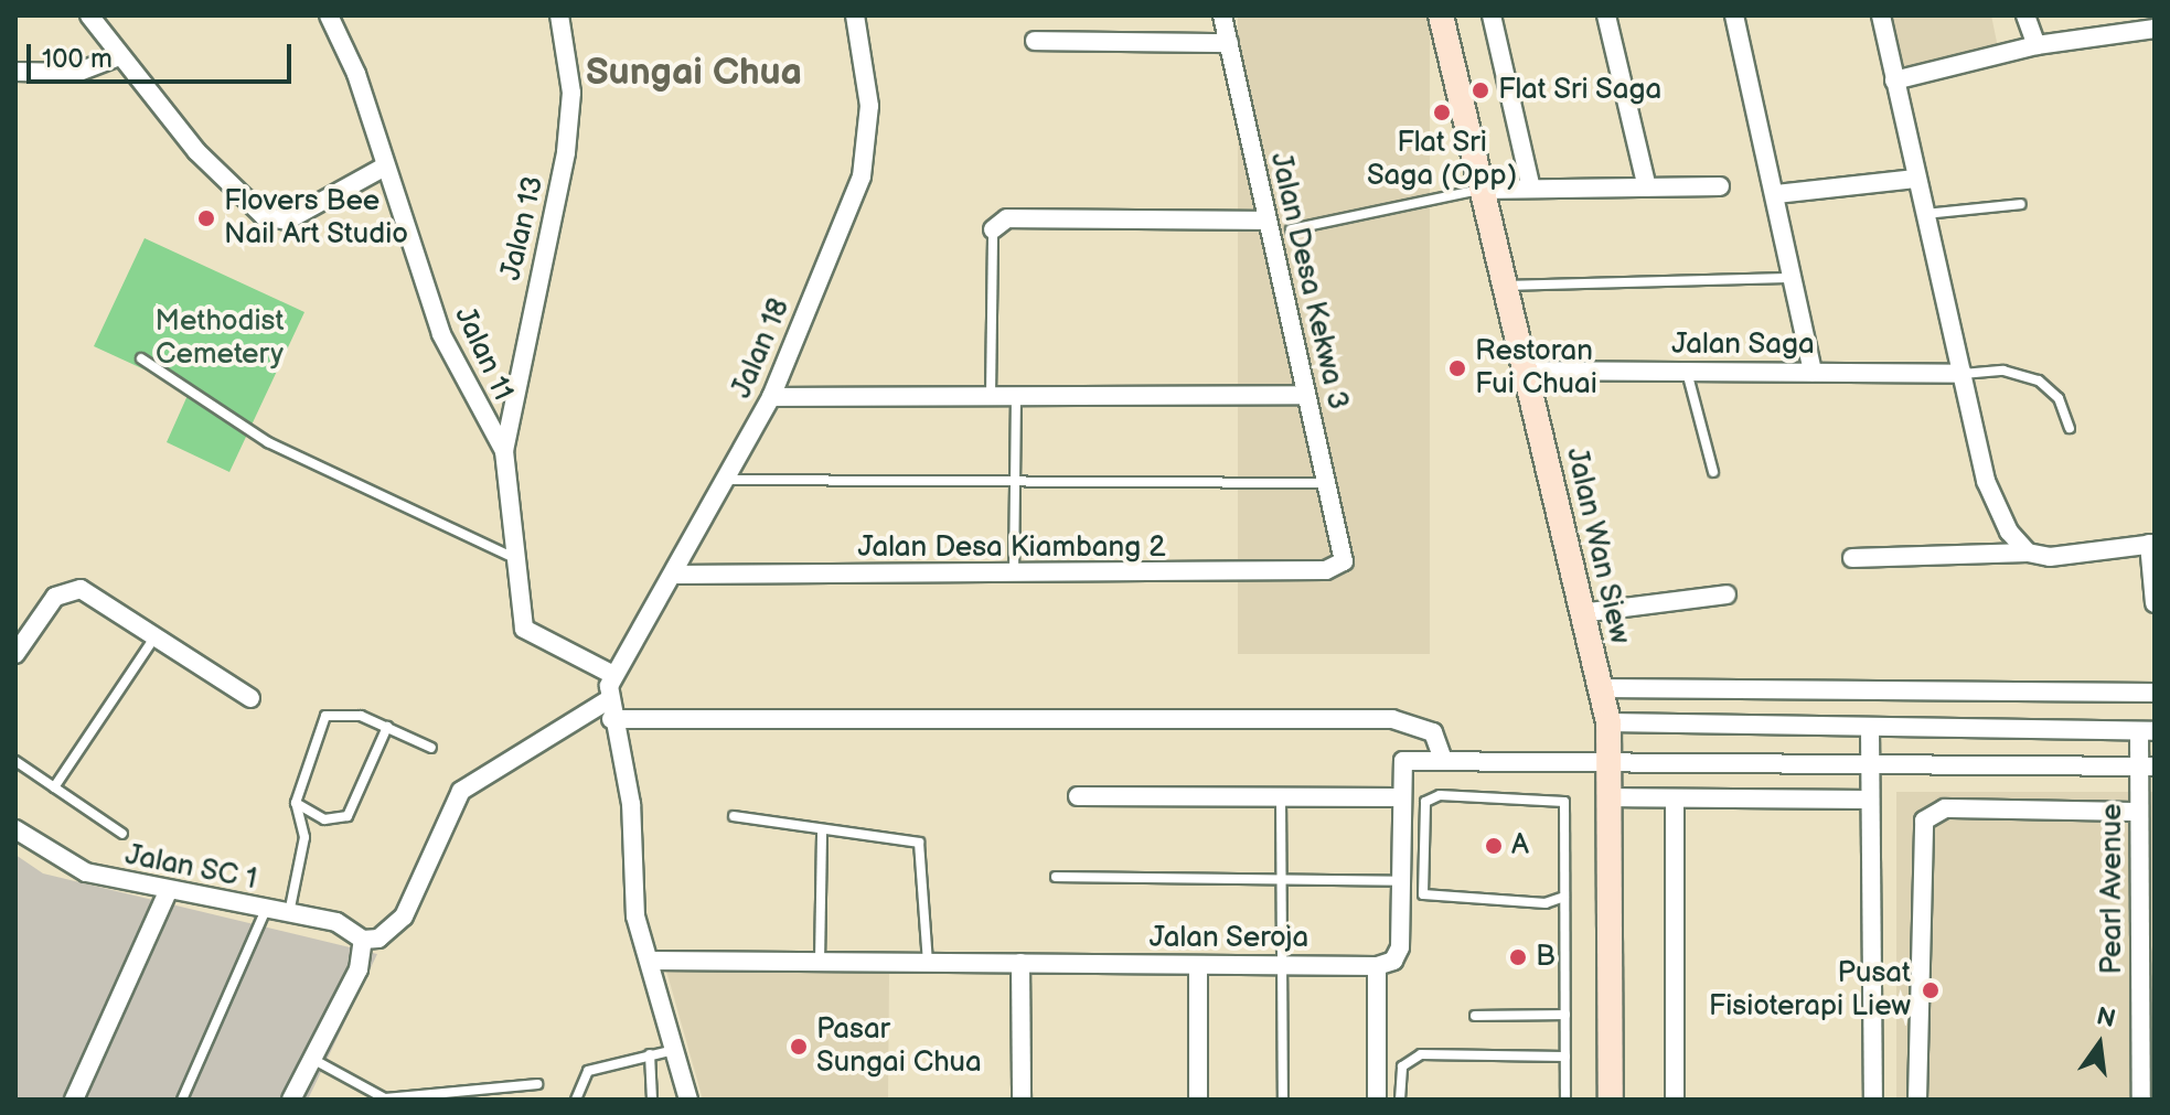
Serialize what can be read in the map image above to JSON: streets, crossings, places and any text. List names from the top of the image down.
{
  "streets": {
    "street": [
      "Jalan 13",
      "Jalan Desa Kekwa 3",
      "Jalan Saga",
      "Jalan 18",
      "Jalan 11",
      "Jalan Wan Siew",
      "Jalan Desa Kiambang 2",
      "Jalan SC 1",
      "Pearl Avenue",
      "Jalan Seroja"
    ]
  },
  "crossings": [
    ["Jalan 13", "Jalan 11"],
    ["Jalan Desa Kekwa 3", "Jalan Desa Kiambang 2"],
    ["Jalan Saga", "Jalan Wan Siew"],
    ["Jalan 18", "Jalan 11"],
    ["Jalan 18", "Jalan Desa Kiambang 2"]
  ],
  "districts": ["Sungai Chua"],
  "parks": ["Methodist Cemetery"],
  "places": [
    "Flat Sri Saga",
    "Flat Sri Saga (Opp)",
    "Flovers Bee Nail Art Studio",
    "Restoran Fui Chuai",
    "A",
    "B",
    "Pusat Fisioterapi Liew",
    "Pasar Sungai Chua"
  ],
  "scale_bar": "100 m",
  "north": "top"
}
